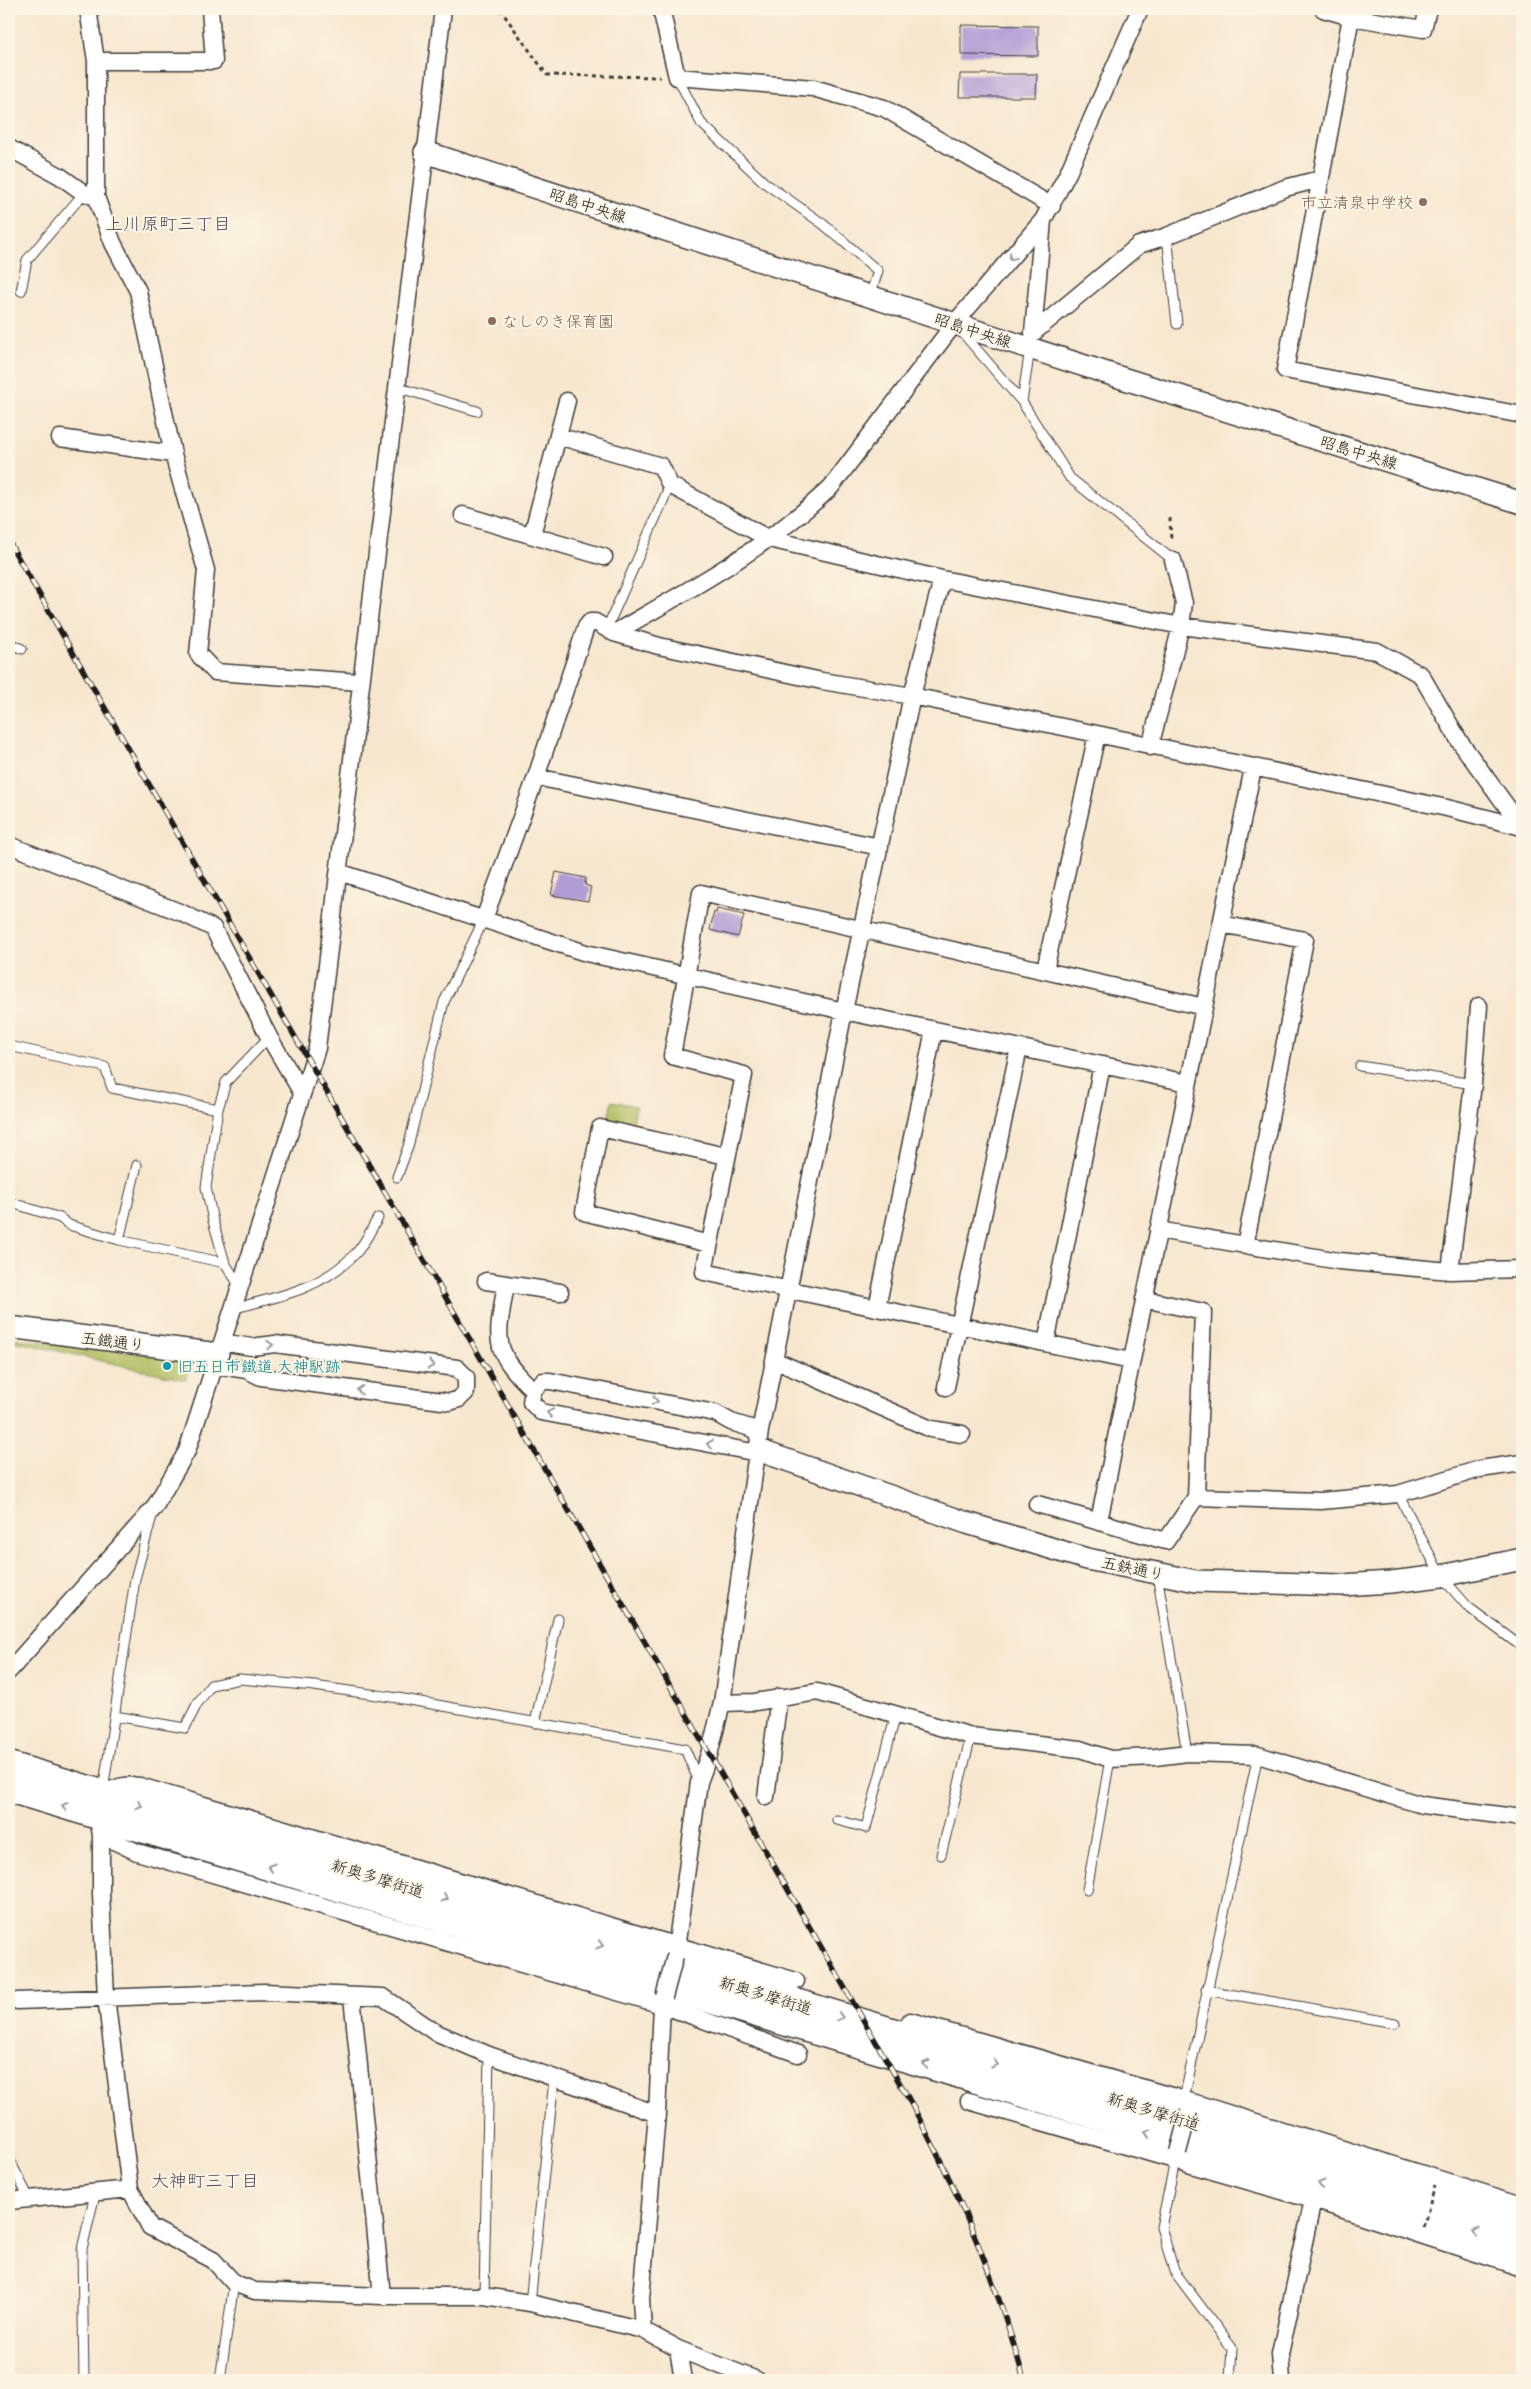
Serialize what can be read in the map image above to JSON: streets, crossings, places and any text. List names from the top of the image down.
{
  "streets": {
    "main road": ["新奥多摩街道"],
    "street": ["昭島中央線", "五鐵通り", "五鉄通り"]
  },
  "districts": ["上川原町三丁目", "大神町三丁目"],
  "places": ["市立清泉中学校", "なしのき保育園", "旧五日市鐵道 大神駅跡"]
}
